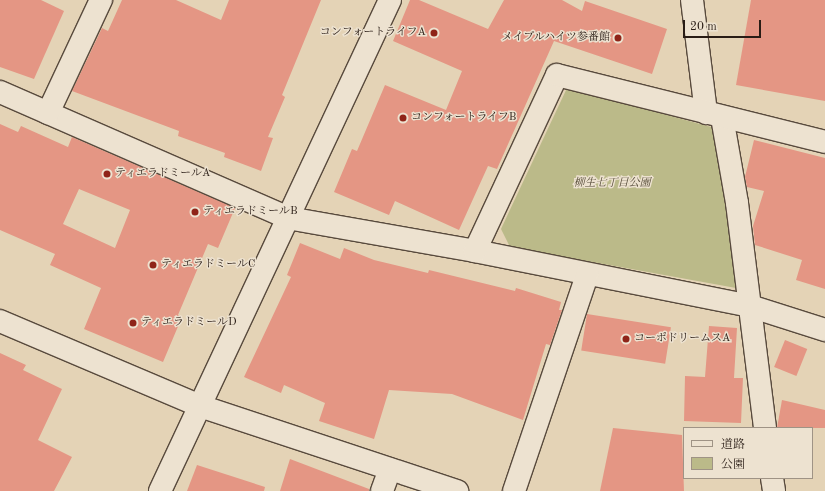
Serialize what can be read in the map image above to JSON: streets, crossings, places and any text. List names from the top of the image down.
{
  "parks": ["柳生七丁目公園"],
  "places": [
    "コンフォートライフA",
    "メイプルハイツ参番館",
    "コンフォートライフB",
    "ティエラドミールA",
    "ティエラドミールB",
    "ティエラドミールC",
    "ティエラドミールD",
    "コーポドリームスA"
  ],
  "legend": ["道路", "公園"],
  "scale_bar": "20 m"
}
